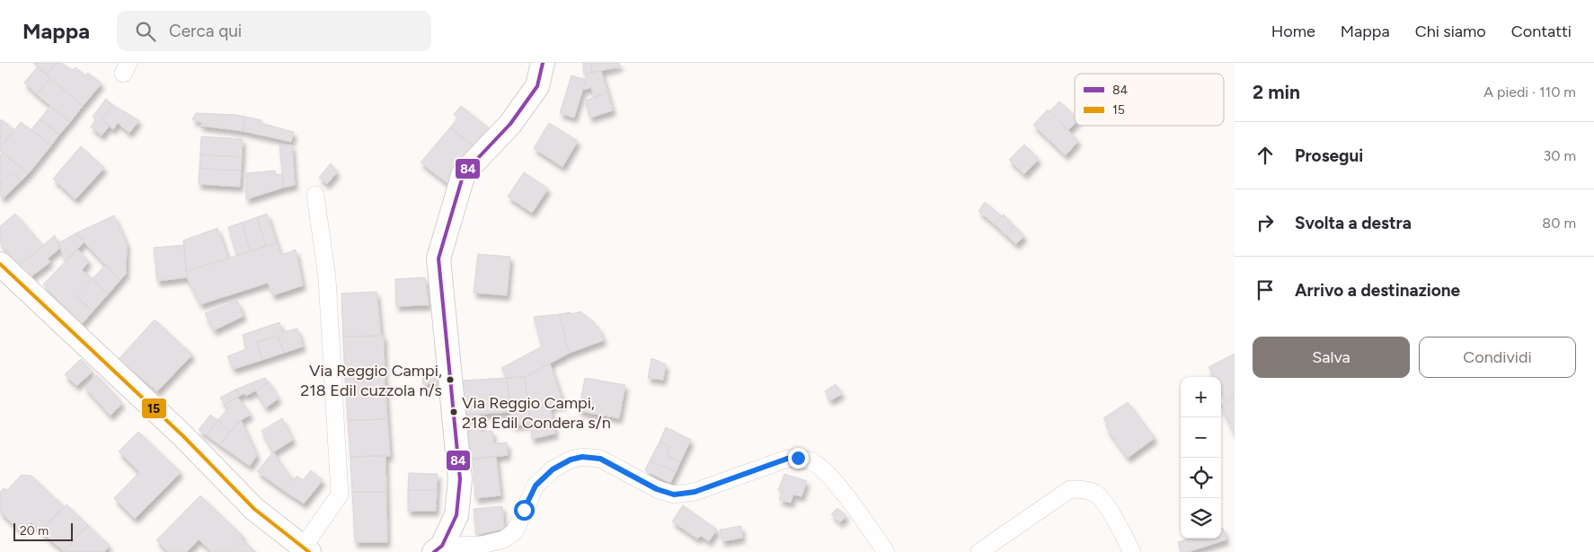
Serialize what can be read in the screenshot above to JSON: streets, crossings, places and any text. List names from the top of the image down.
{
  "places": ["Via Reggio Campi, 218 Edil cuzzola n/s", "Via Reggio Campi, 218 Edil Condera s/n"],
  "lines": ["transit line 84", "transit line 15"],
  "legend": ["84", "15"],
  "scale_bar": "20 m",
  "page": {
    "header": "Mappa",
    "search": "Cerca qui",
    "nav": [
      "Home",
      "Mappa",
      "Chi siamo",
      "Contatti"
    ],
    "heading": ["2 min", "A piedi · 110 m"],
    "list": [
      ["Prosegui", "30 m"],
      ["Svolta a destra", "80 m"],
      "Arrivo a destinazione"
    ],
    "buttons": ["Salva", "Condividi"],
    "map_buttons": ["+", "−"],
    "scale": "20 m"
  }
}
